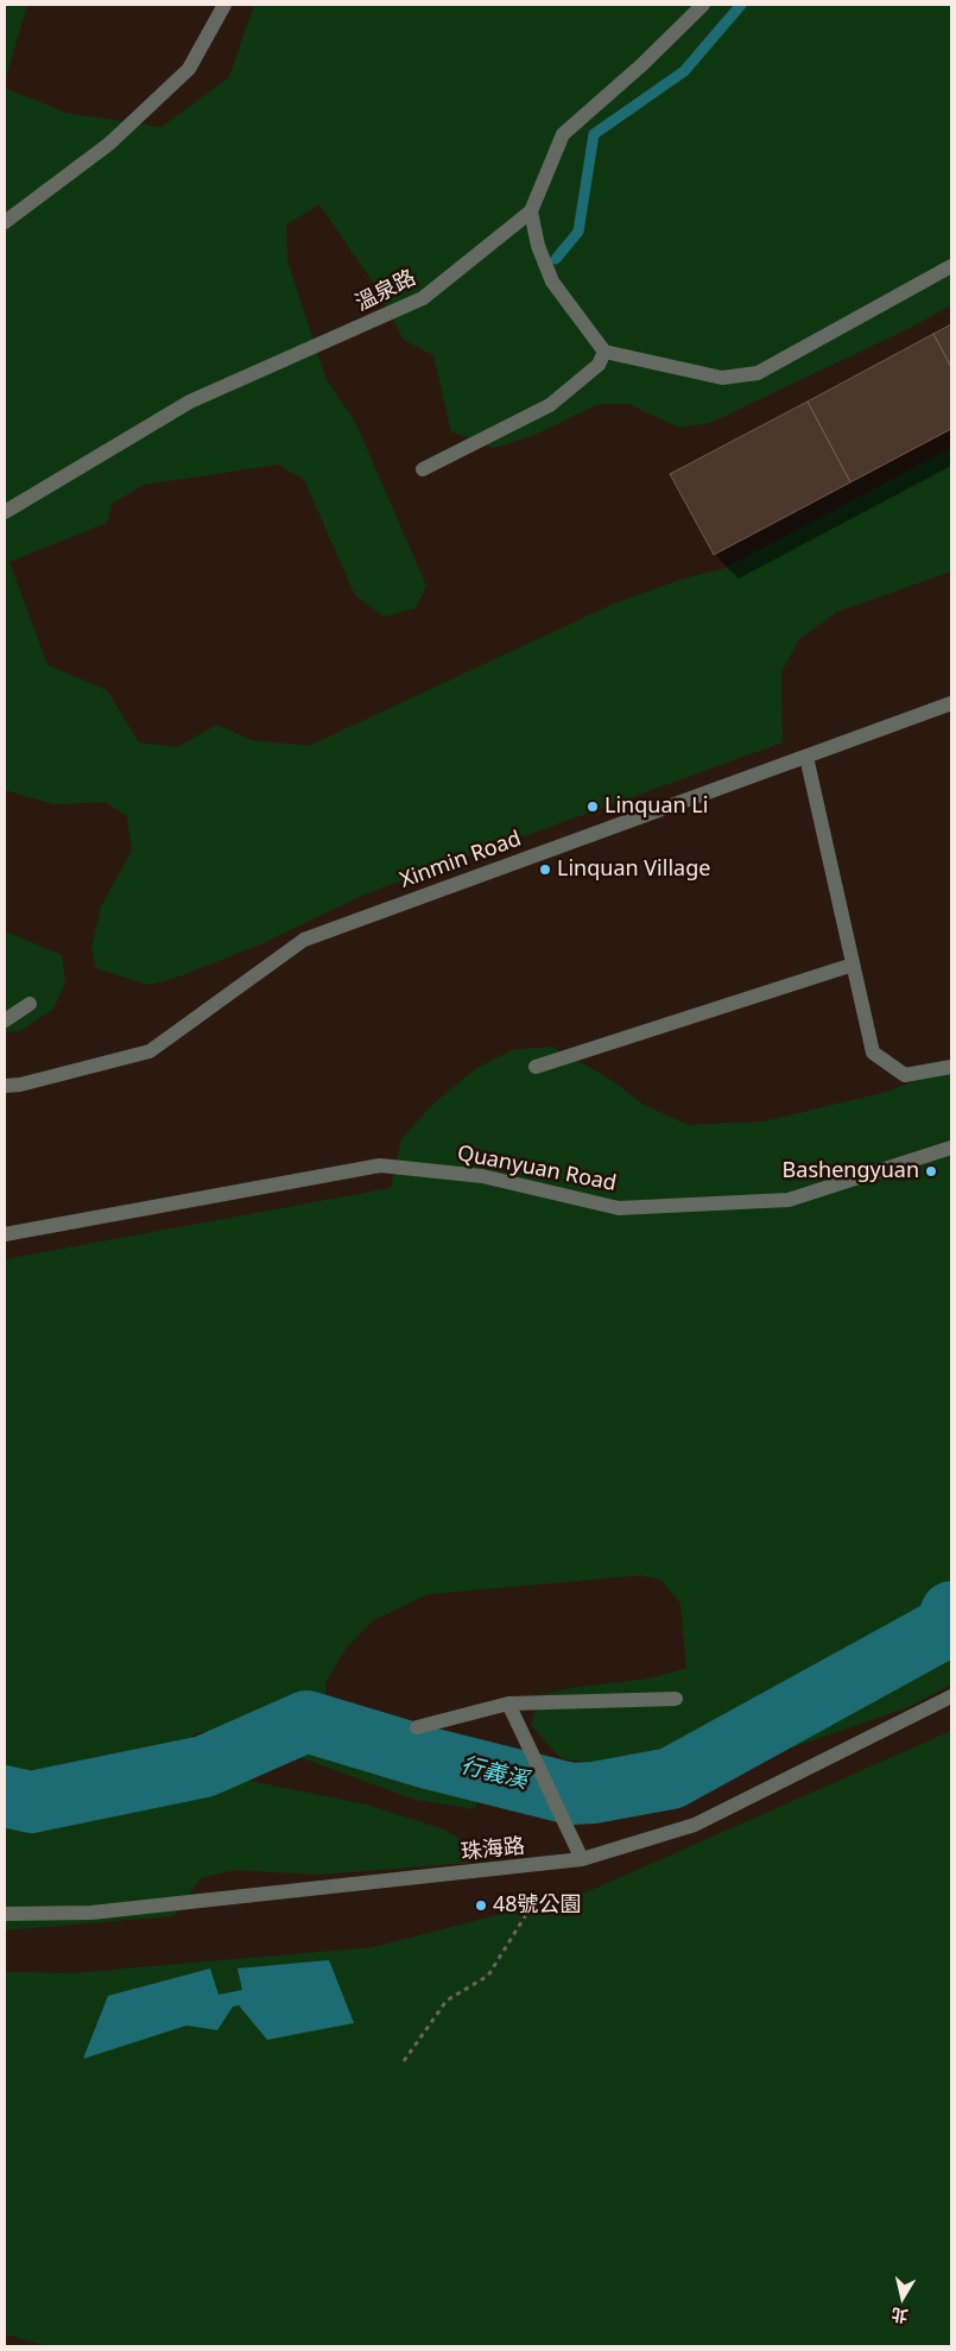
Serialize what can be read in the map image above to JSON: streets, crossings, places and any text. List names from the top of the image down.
{
  "streets": {
    "street": [
      "溫泉路",
      "Xinmin Road",
      "Quanyuan Road",
      "珠海路"
    ]
  },
  "water": ["行義溪"],
  "places": [
    "Linquan Li",
    "Linquan Village",
    "Bashengyuan",
    "48號公園"
  ],
  "north": "bottom"
}
